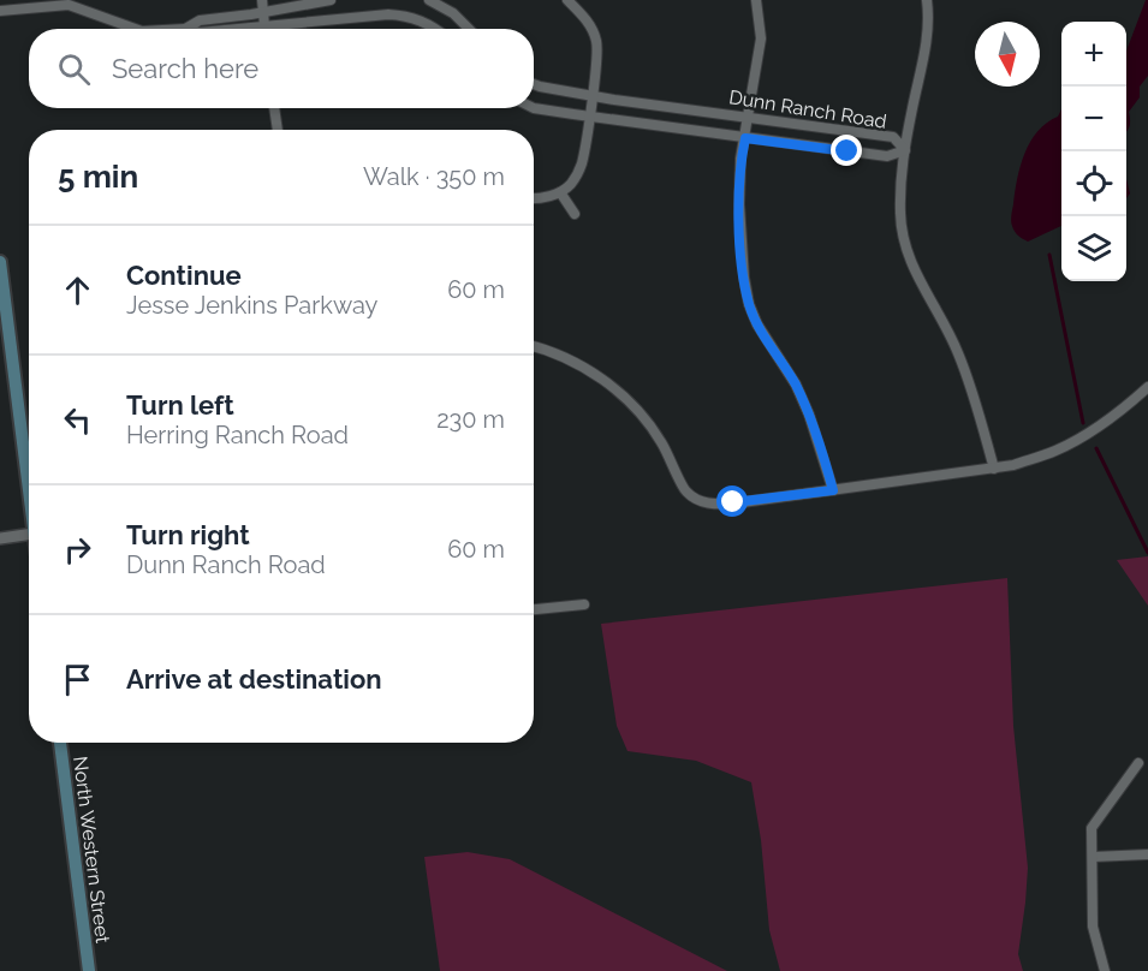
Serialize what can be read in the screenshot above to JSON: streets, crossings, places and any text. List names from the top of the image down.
{
  "streets": {
    "main road": ["North Western Street"],
    "street": ["Dunn Ranch Road"]
  },
  "north": "bottom",
  "page": {
    "map_buttons": ["+", "−"],
    "search": "Search here",
    "heading": ["5 min", "Walk · 350 m"],
    "list": [
      ["Continue", "Jesse Jenkins Parkway", "60 m"],
      ["Turn left", "Herring Ranch Road", "230 m"],
      ["Turn right", "Dunn Ranch Road", "60 m"],
      "Arrive at destination"
    ]
  }
}
